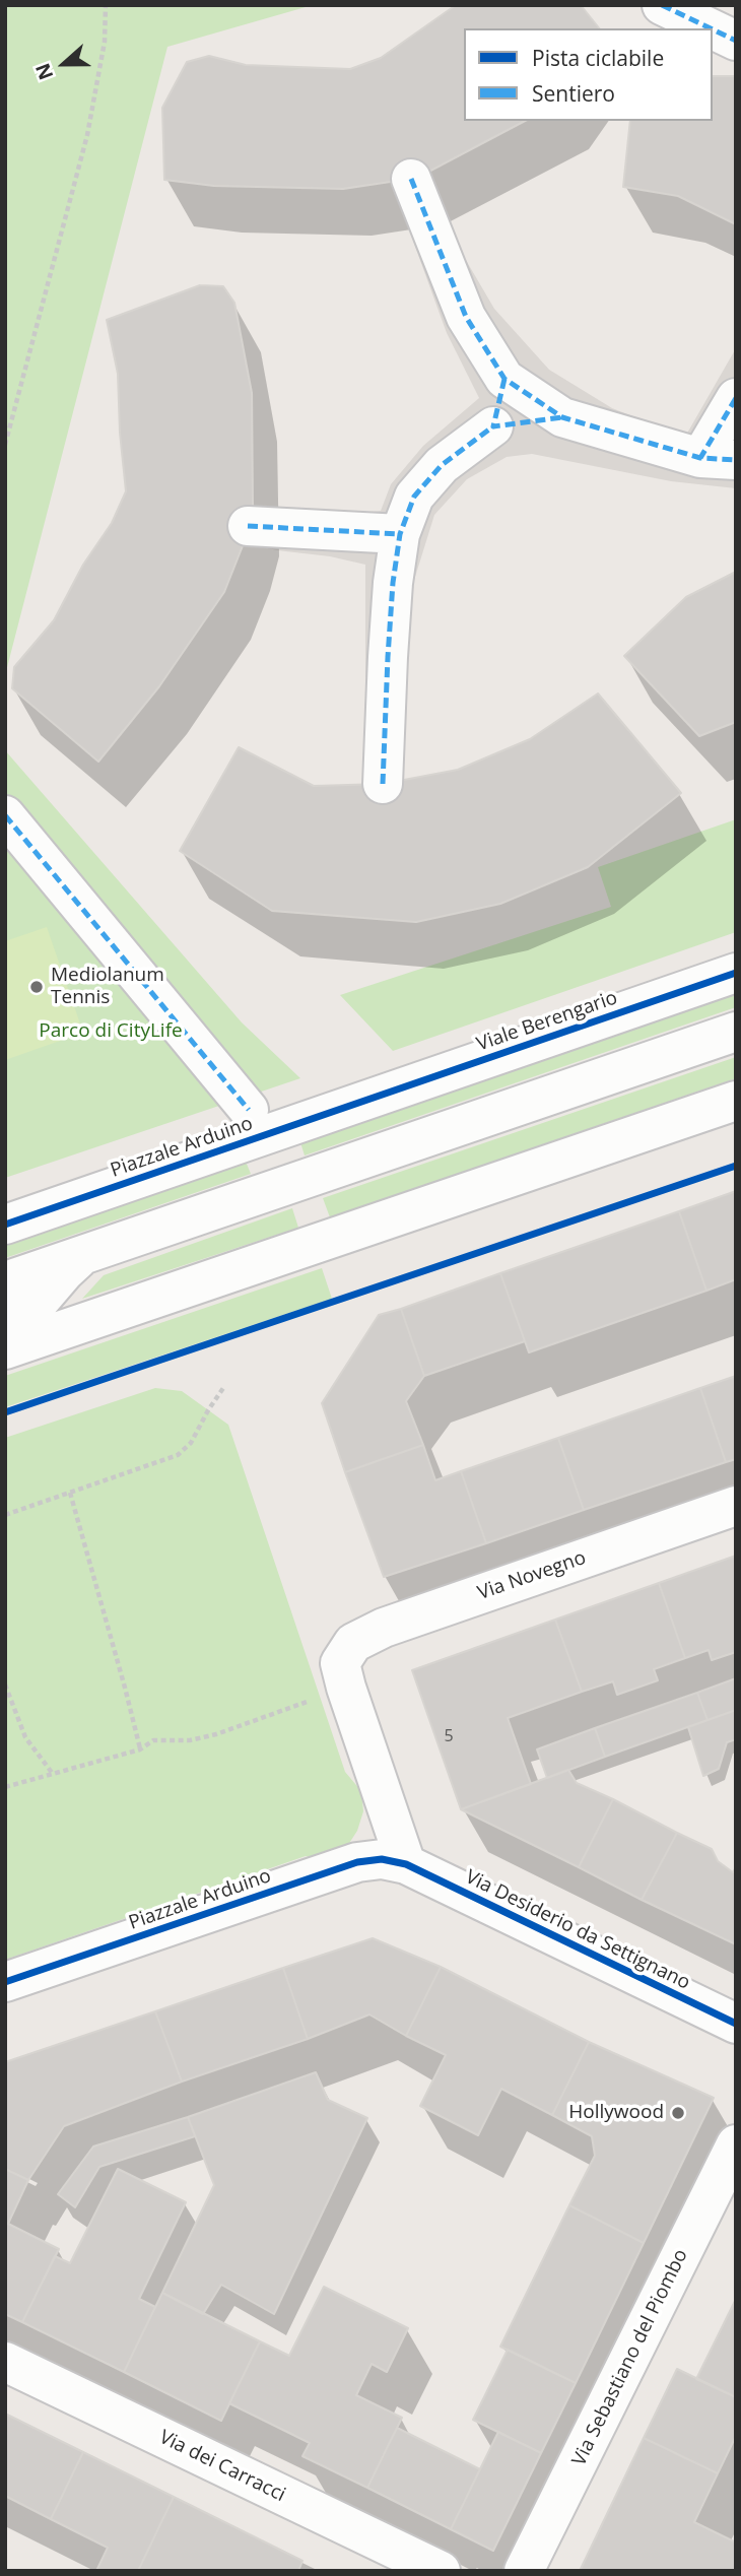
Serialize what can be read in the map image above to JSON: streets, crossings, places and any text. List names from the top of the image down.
{
  "streets": {
    "street": [
      "Viale Berengario",
      "Piazzale Arduino",
      "Via Novegno",
      "Via Desiderio da Settignano",
      "Via Sebastiano del Piombo",
      "Via dei Carracci"
    ]
  },
  "crossings": [
    ["Viale Berengario", "Piazzale Arduino"],
    ["Piazzale Arduino", "Via Novegno"],
    ["Piazzale Arduino", "Via Desiderio da Settignano"],
    ["Via Novegno", "Via Desiderio da Settignano"]
  ],
  "parks": ["Parco di CityLife"],
  "places": ["Mediolanum Tennis", "Hollywood"],
  "house_numbers": ["5"],
  "legend": ["Pista ciclabile", "Sentiero"],
  "north": "left"
}
